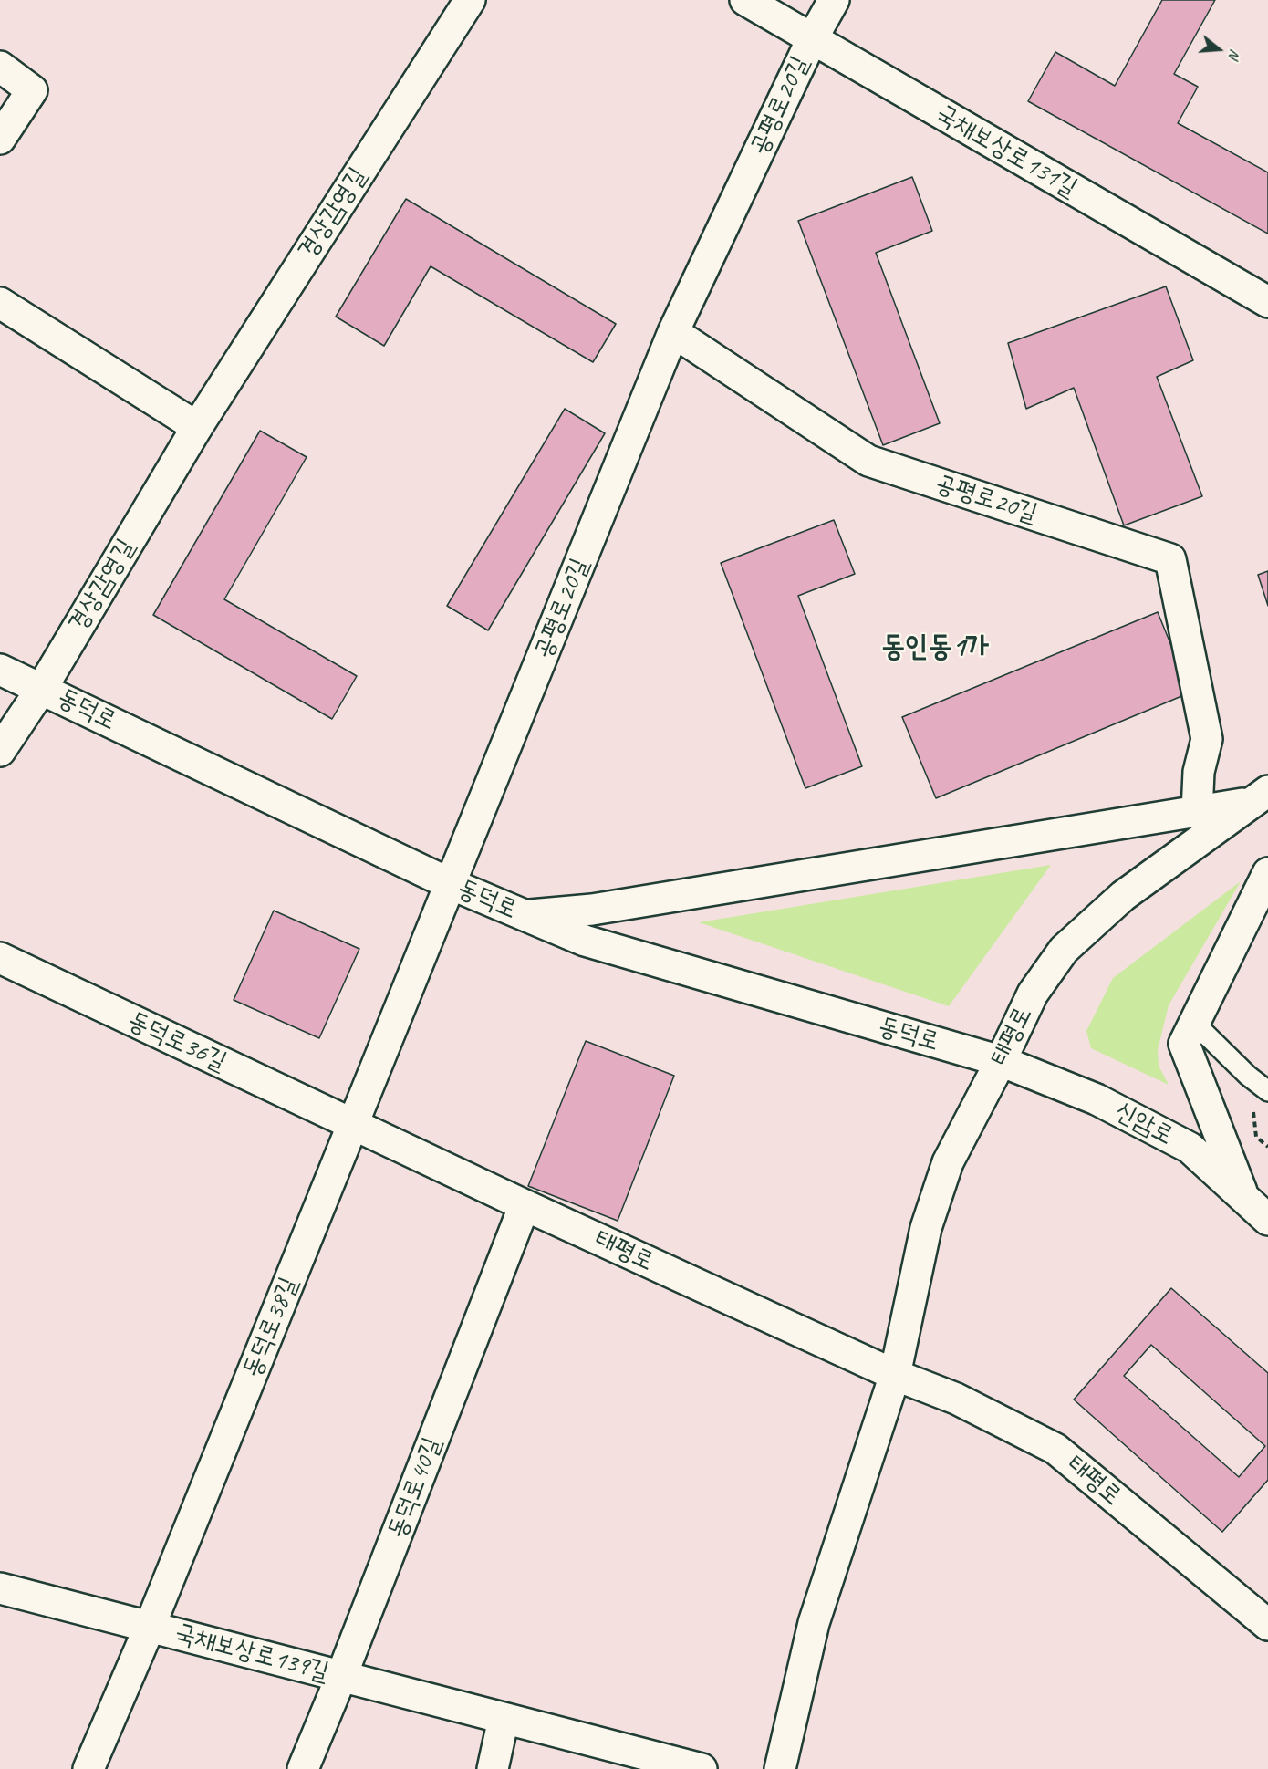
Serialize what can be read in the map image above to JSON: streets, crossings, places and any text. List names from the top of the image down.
{
  "streets": {
    "street": [
      "공평로20길",
      "국채보상로131길",
      "경상감영길",
      "동덕로",
      "태평로",
      "동덕로36길",
      "신암로",
      "동덕로38길",
      "동덕로40길",
      "국채보상로139길"
    ]
  },
  "crossings": [
    ["공평로20길", "국채보상로131길"],
    ["공평로20길", "동덕로"],
    ["공평로20길", "동덕로38길"],
    ["경상감영길", "동덕로"],
    ["동덕로", "태평로"],
    ["동덕로", "신암로"],
    ["동덕로", "동덕로38길"],
    ["태평로", "동덕로36길"],
    ["태평로", "신암로"],
    ["태평로", "동덕로38길"],
    ["태평로", "동덕로40길"],
    ["동덕로36길", "동덕로38길"],
    ["동덕로38길", "국채보상로139길"],
    ["동덕로40길", "국채보상로139길"]
  ],
  "districts": ["동인동1가"],
  "north": "right"
}
